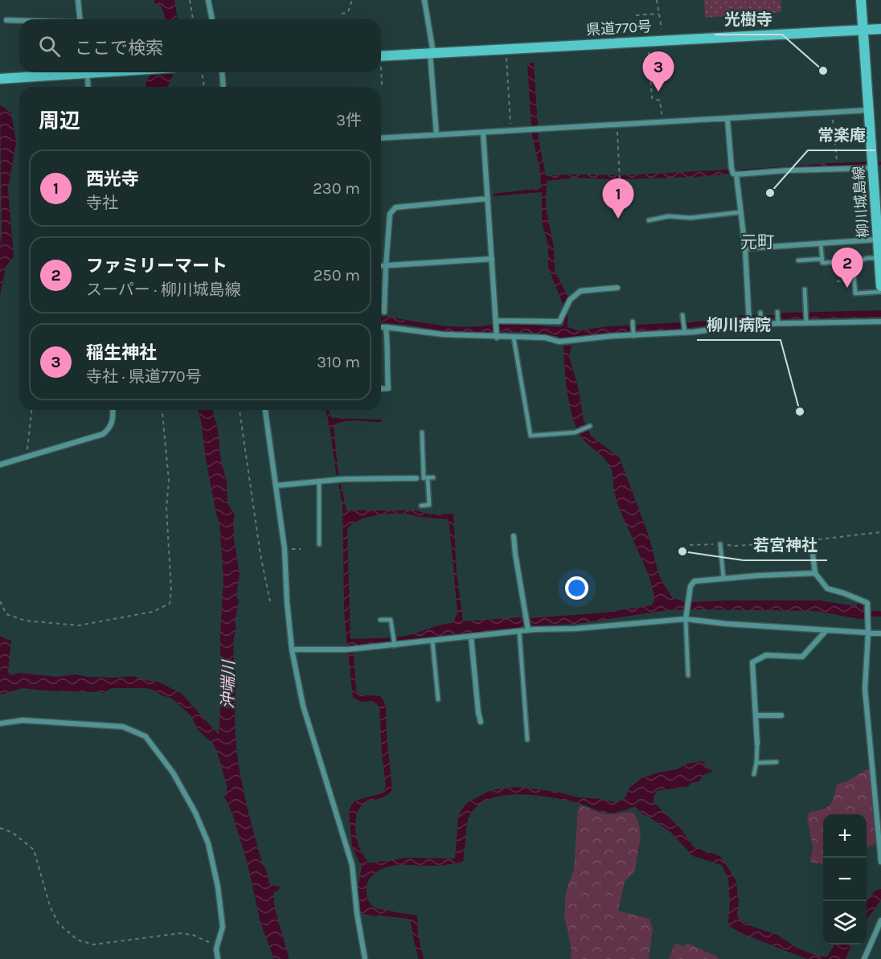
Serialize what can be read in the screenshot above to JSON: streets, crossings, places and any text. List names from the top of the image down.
{
  "streets": {
    "main road": ["県道770号", "柳川城島線"]
  },
  "crossings": [
    ["県道770号", "柳川城島線"]
  ],
  "districts": ["元町"],
  "water": ["沖端川"],
  "places": [
    "光樹寺",
    "常楽庵",
    "柳川病院",
    "若宮神社"
  ],
  "page": {
    "search": "ここで検索",
    "pins": ["3", "1", "2"],
    "heading": ["周辺", "3件"],
    "list": [
      {
        "mark": "1",
        "name": "西光寺",
        "note": "寺社",
        "value": "230 m"
      },
      {
        "mark": "2",
        "name": "ファミリーマート",
        "note": "スーパー · 柳川城島線",
        "value": "250 m"
      },
      {
        "mark": "3",
        "name": "稲生神社",
        "note": "寺社 · 県道770号",
        "value": "310 m"
      }
    ],
    "map_buttons": ["+", "−"]
  }
}
